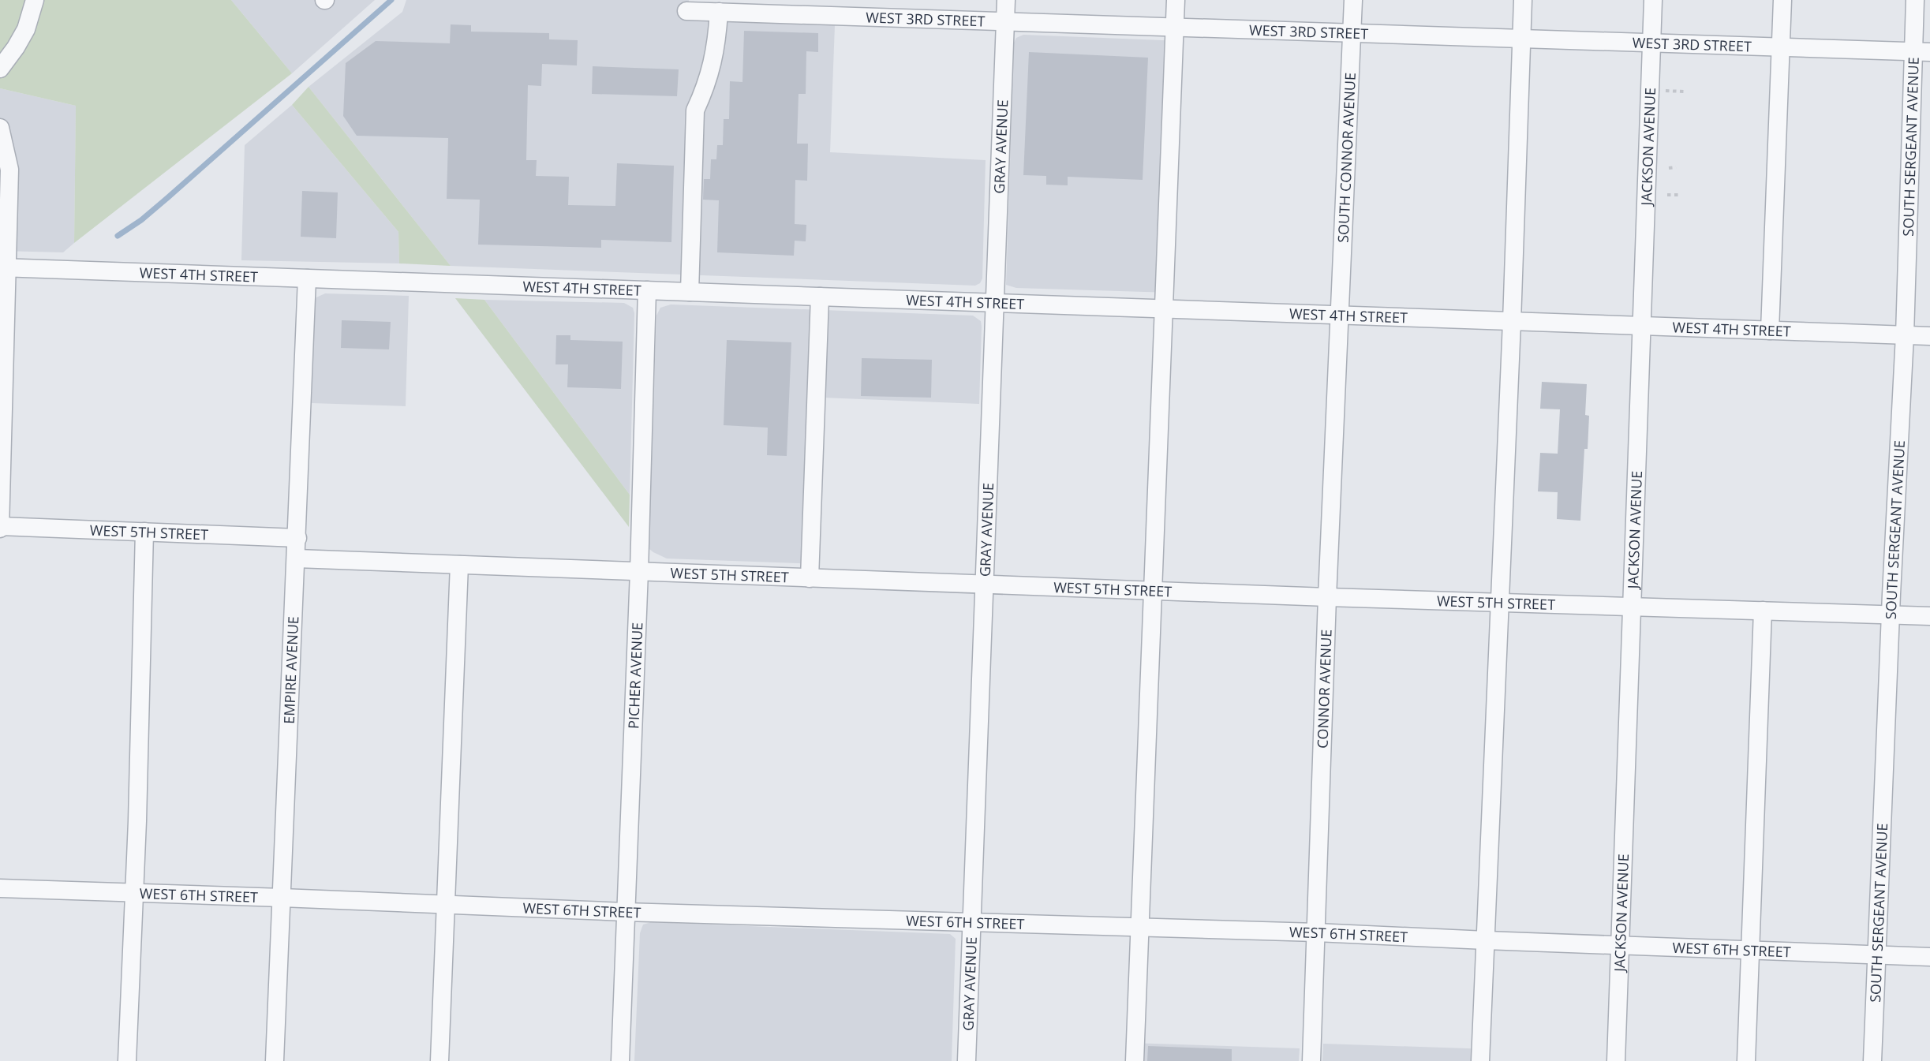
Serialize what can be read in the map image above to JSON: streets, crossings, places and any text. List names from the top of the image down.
{
  "streets": {
    "street": [
      "WEST 3RD STREET",
      "GRAY AVENUE",
      "JACKSON AVENUE",
      "SOUTH SERGEANT AVENUE",
      "SOUTH CONNOR AVENUE",
      "WEST 4TH STREET",
      "WEST 5TH STREET",
      "EMPIRE AVENUE",
      "PICHER AVENUE",
      "CONNOR AVENUE",
      "WEST 6TH STREET"
    ]
  },
  "crossings": [
    ["WEST 3RD STREET", "GRAY AVENUE"],
    ["WEST 3RD STREET", "JACKSON AVENUE"],
    ["WEST 3RD STREET", "SOUTH SERGEANT AVENUE"],
    ["WEST 3RD STREET", "SOUTH CONNOR AVENUE"],
    ["GRAY AVENUE", "WEST 4TH STREET"],
    ["GRAY AVENUE", "WEST 5TH STREET"],
    ["GRAY AVENUE", "WEST 6TH STREET"],
    ["JACKSON AVENUE", "WEST 4TH STREET"],
    ["JACKSON AVENUE", "WEST 5TH STREET"],
    ["JACKSON AVENUE", "WEST 6TH STREET"],
    ["SOUTH SERGEANT AVENUE", "WEST 4TH STREET"],
    ["SOUTH SERGEANT AVENUE", "WEST 5TH STREET"],
    ["SOUTH SERGEANT AVENUE", "WEST 6TH STREET"],
    ["SOUTH CONNOR AVENUE", "WEST 4TH STREET"],
    ["SOUTH CONNOR AVENUE", "CONNOR AVENUE"],
    ["WEST 4TH STREET", "EMPIRE AVENUE"],
    ["WEST 4TH STREET", "PICHER AVENUE"],
    ["WEST 4TH STREET", "CONNOR AVENUE"],
    ["WEST 5TH STREET", "EMPIRE AVENUE"],
    ["WEST 5TH STREET", "PICHER AVENUE"],
    ["WEST 5TH STREET", "CONNOR AVENUE"],
    ["EMPIRE AVENUE", "WEST 6TH STREET"],
    ["PICHER AVENUE", "WEST 6TH STREET"],
    ["CONNOR AVENUE", "WEST 6TH STREET"]
  ]
}
